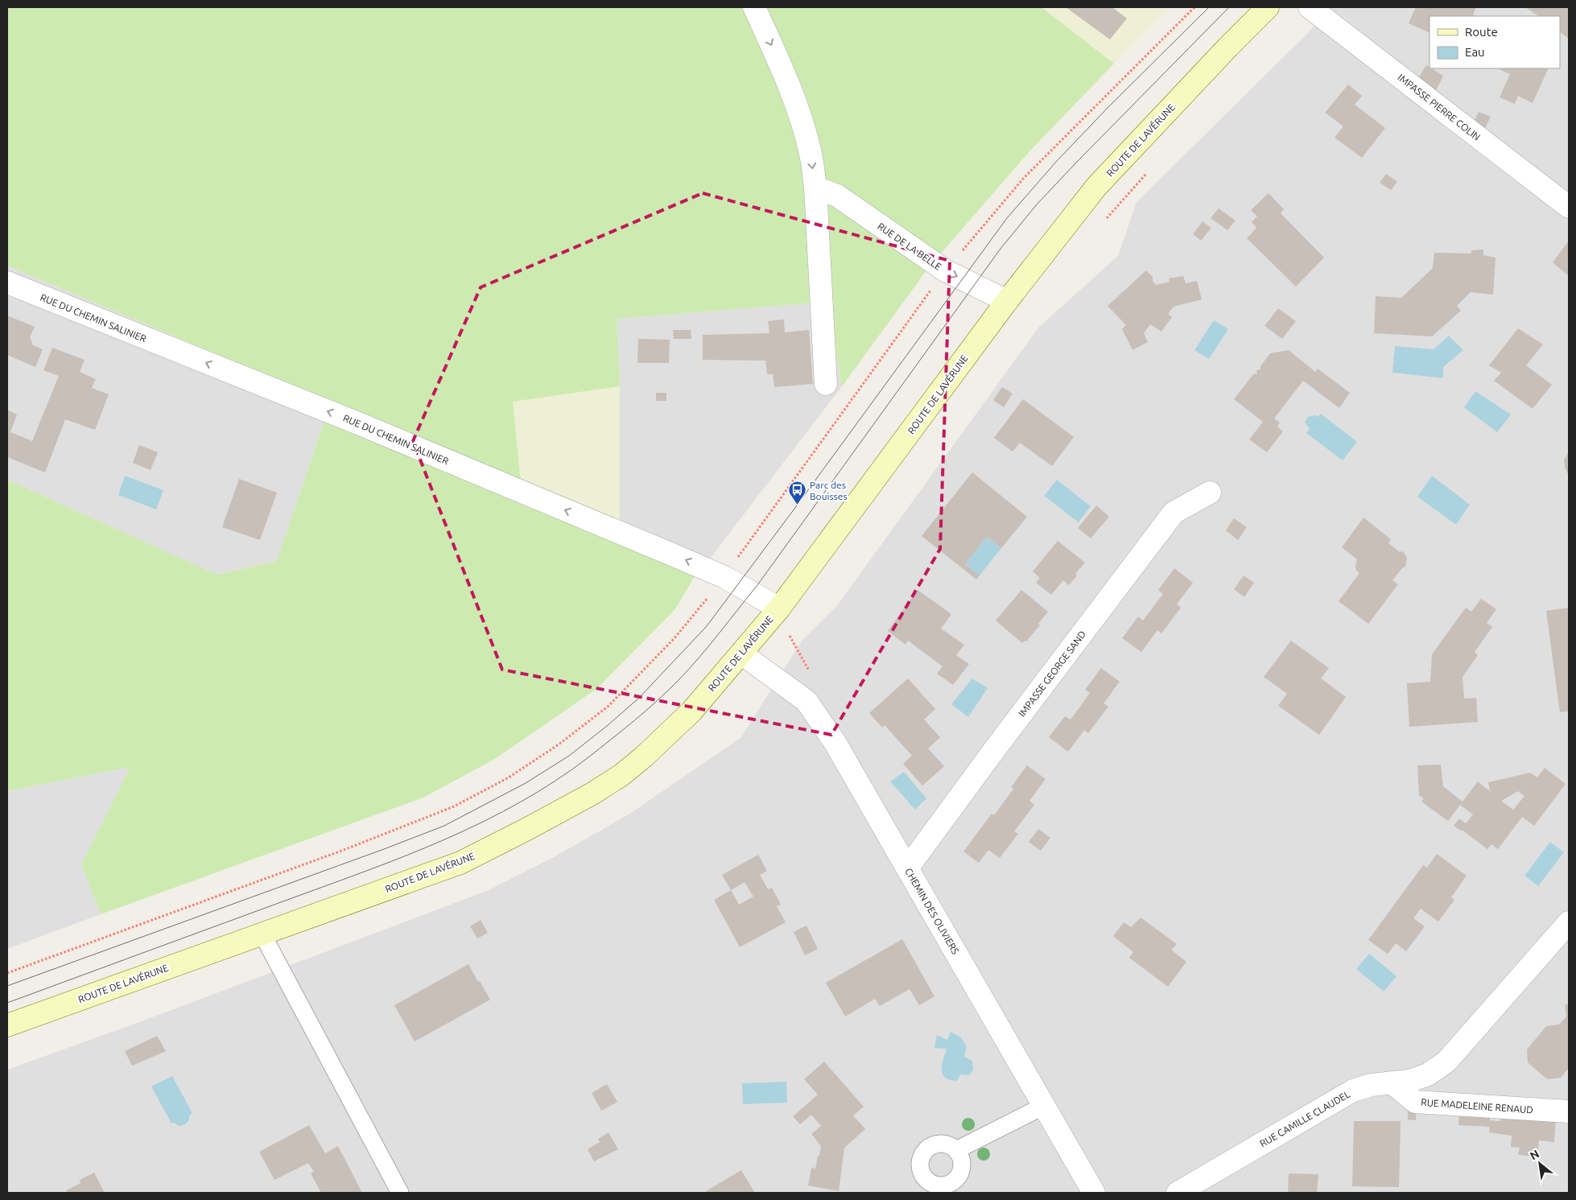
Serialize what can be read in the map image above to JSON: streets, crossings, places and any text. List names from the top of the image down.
{
  "streets": {
    "main road": ["ROUTE DE LAVÉRUNE"],
    "street": [
      "IMPASSE PIERRE COLIN",
      "RUE DE LA BELLE",
      "RUE DU CHEMIN SALINIER",
      "IMPASSE GEORGE SAND",
      "CHEMIN DES OLIVIERS",
      "RUE MADELEINE RENAUD",
      "RUE CAMILLE CLAUDEL"
    ]
  },
  "crossings": [
    ["ROUTE DE LAVÉRUNE", "RUE DE LA BELLE"],
    ["ROUTE DE LAVÉRUNE", "RUE DU CHEMIN SALINIER"],
    ["ROUTE DE LAVÉRUNE", "CHEMIN DES OLIVIERS"],
    ["IMPASSE GEORGE SAND", "CHEMIN DES OLIVIERS"],
    ["RUE MADELEINE RENAUD", "RUE CAMILLE CLAUDEL"]
  ],
  "one_way": ["RUE DE LA BELLE", "RUE DU CHEMIN SALINIER"],
  "places": {
    "bus stop": ["Parc des Bouisses"]
  },
  "legend": ["Route", "Eau"],
  "north": "top left"
}
